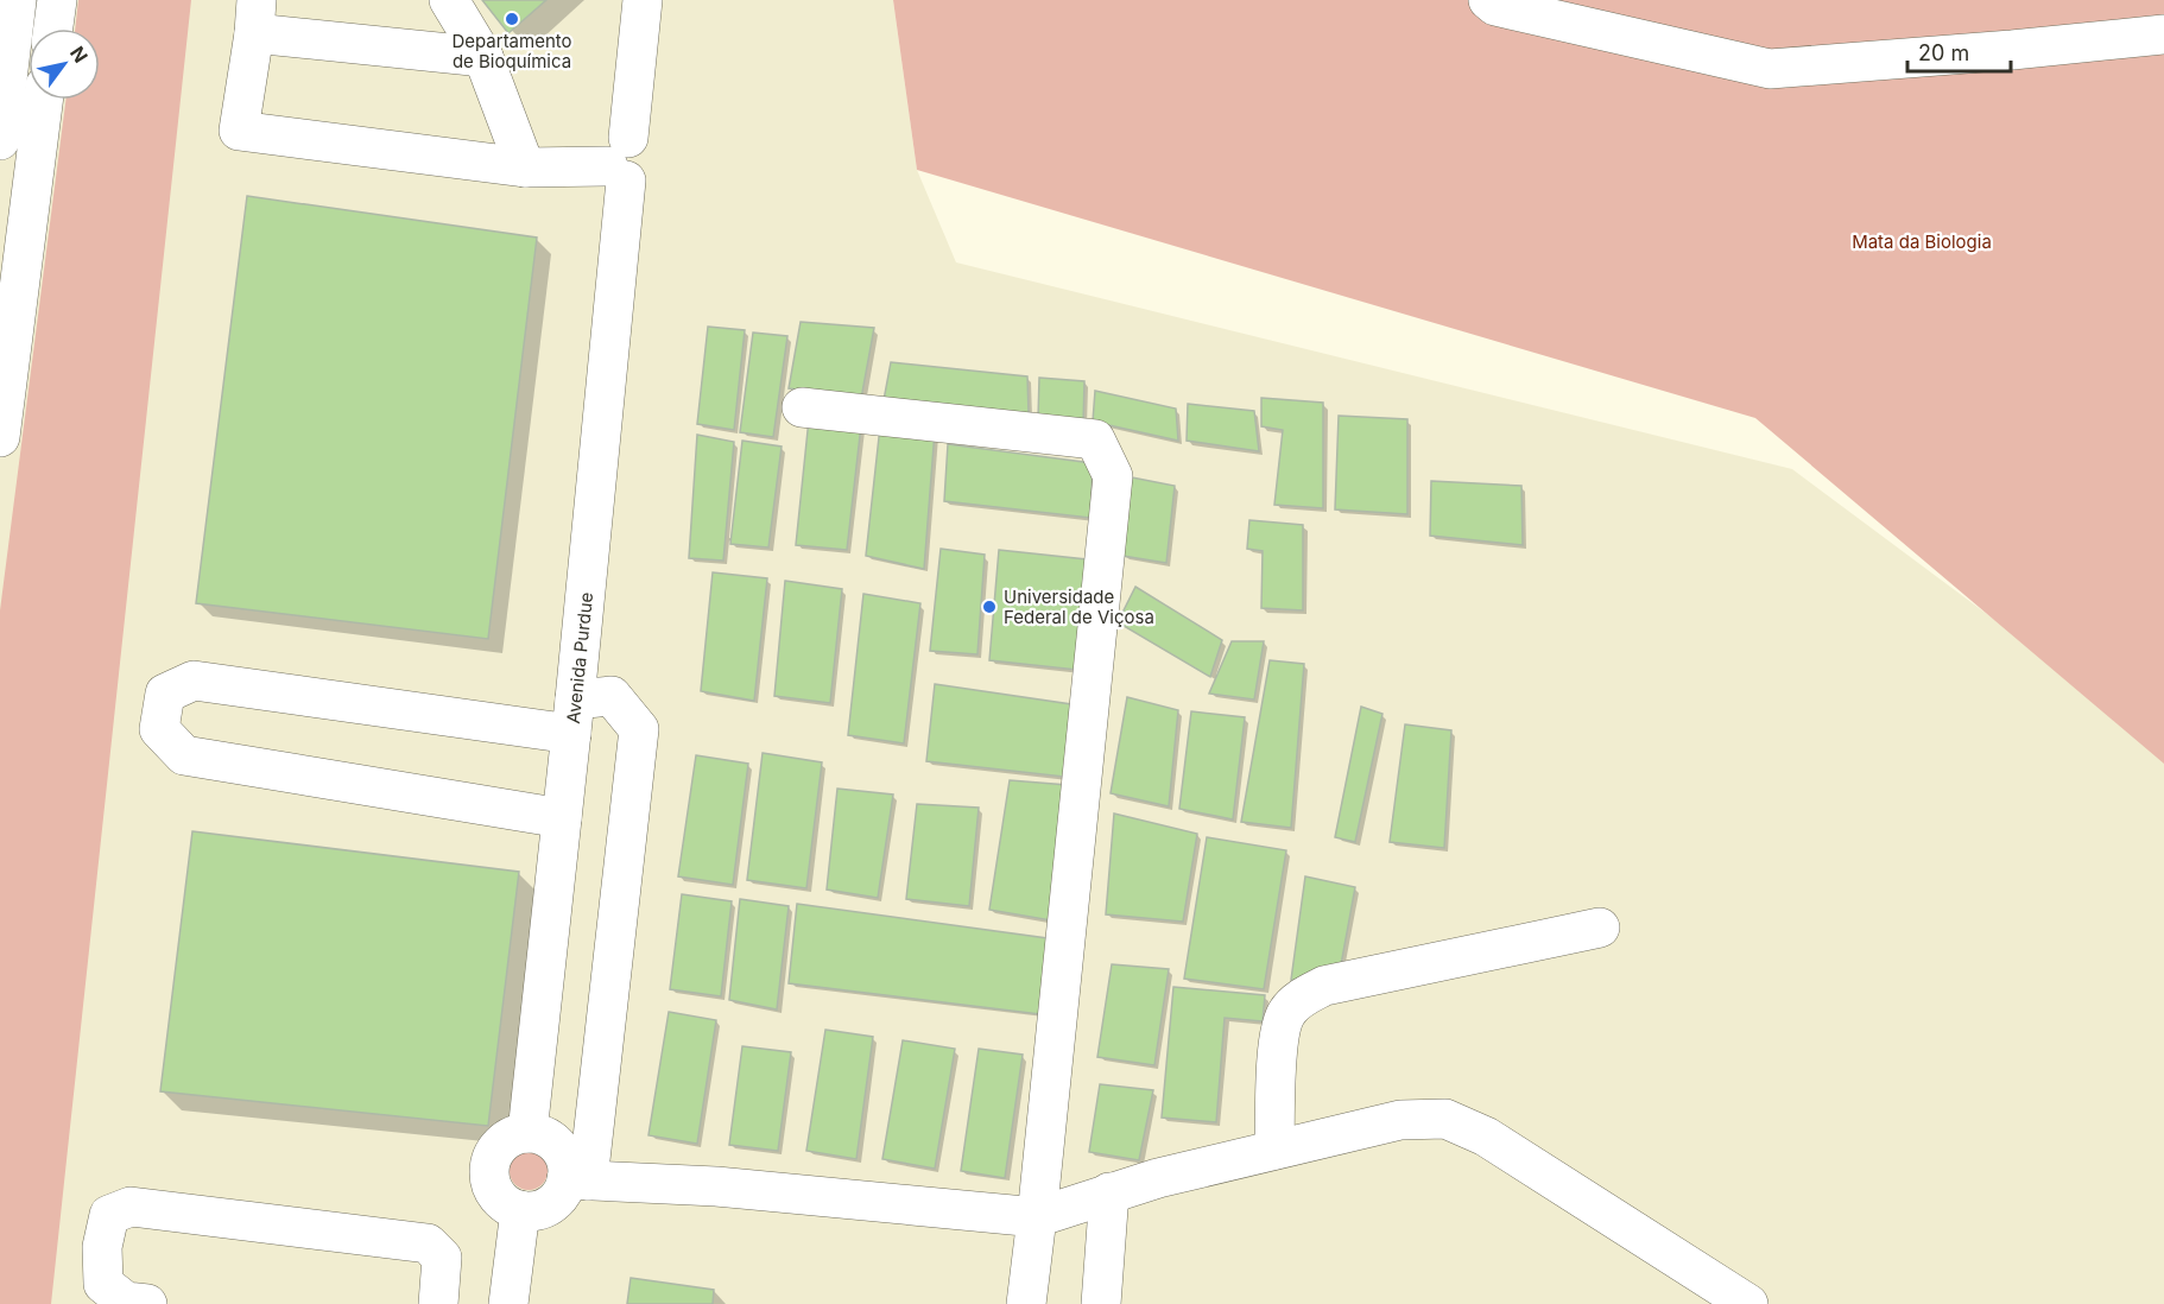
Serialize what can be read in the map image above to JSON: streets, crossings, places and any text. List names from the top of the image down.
{
  "streets": {
    "street": ["Avenida Purdue"]
  },
  "parks": ["Mata da Biologia"],
  "places": ["Departamento de Bioquímica", "Universidade Federal de Viçosa"],
  "scale_bar": "20 m",
  "north": "top right"
}
